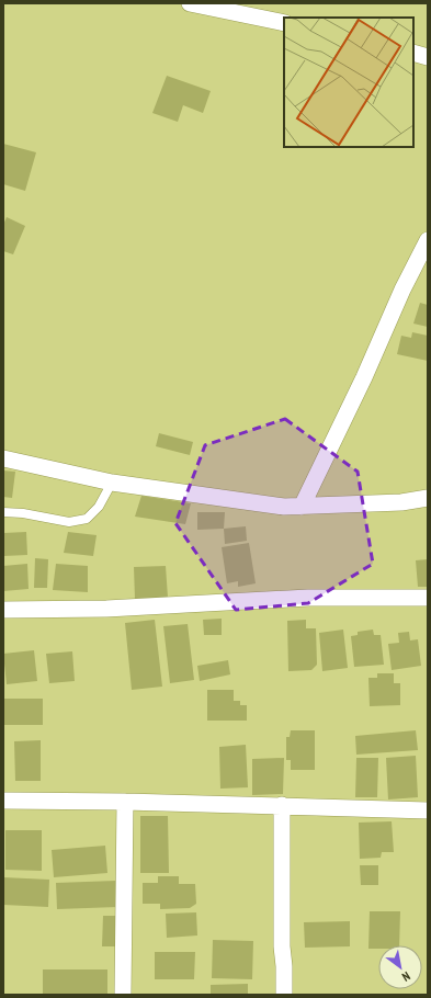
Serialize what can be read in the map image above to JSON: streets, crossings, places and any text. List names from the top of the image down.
{
  "north": "bottom right"
}
